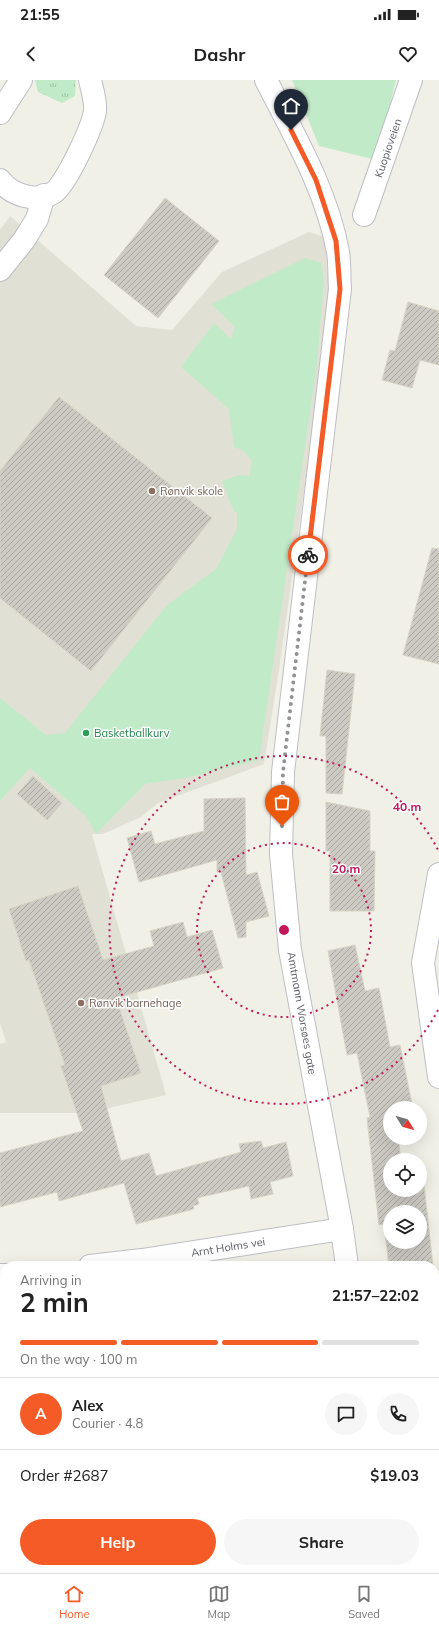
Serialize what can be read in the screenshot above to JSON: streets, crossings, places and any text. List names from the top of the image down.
{
  "streets": {
    "street": ["Kuopioveien", "Amtmann Worsøes gate", "Arnt Holms vei"]
  },
  "crossings": [
    ["Amtmann Worsøes gate", "Arnt Holms vei"]
  ],
  "places": ["Rønvik skole", "Basketballkurv", "Rønvik barnehage"],
  "north": "bottom right",
  "page": {
    "status": "21:55",
    "header": "Dashr",
    "heading": ["2 min", "Arriving in", "21:57–22:02"],
    "panel": [
      "Alex",
      "Courier · 4.8",
      "Order #2687",
      "$19.03"
    ],
    "bar": "On the way · 100 m",
    "round": "A",
    "buttons": ["Help", "Share"],
    "tabs": ["Home", "Map", "Saved"]
  },
  "rings": ["40 m", "20 m"]
}
